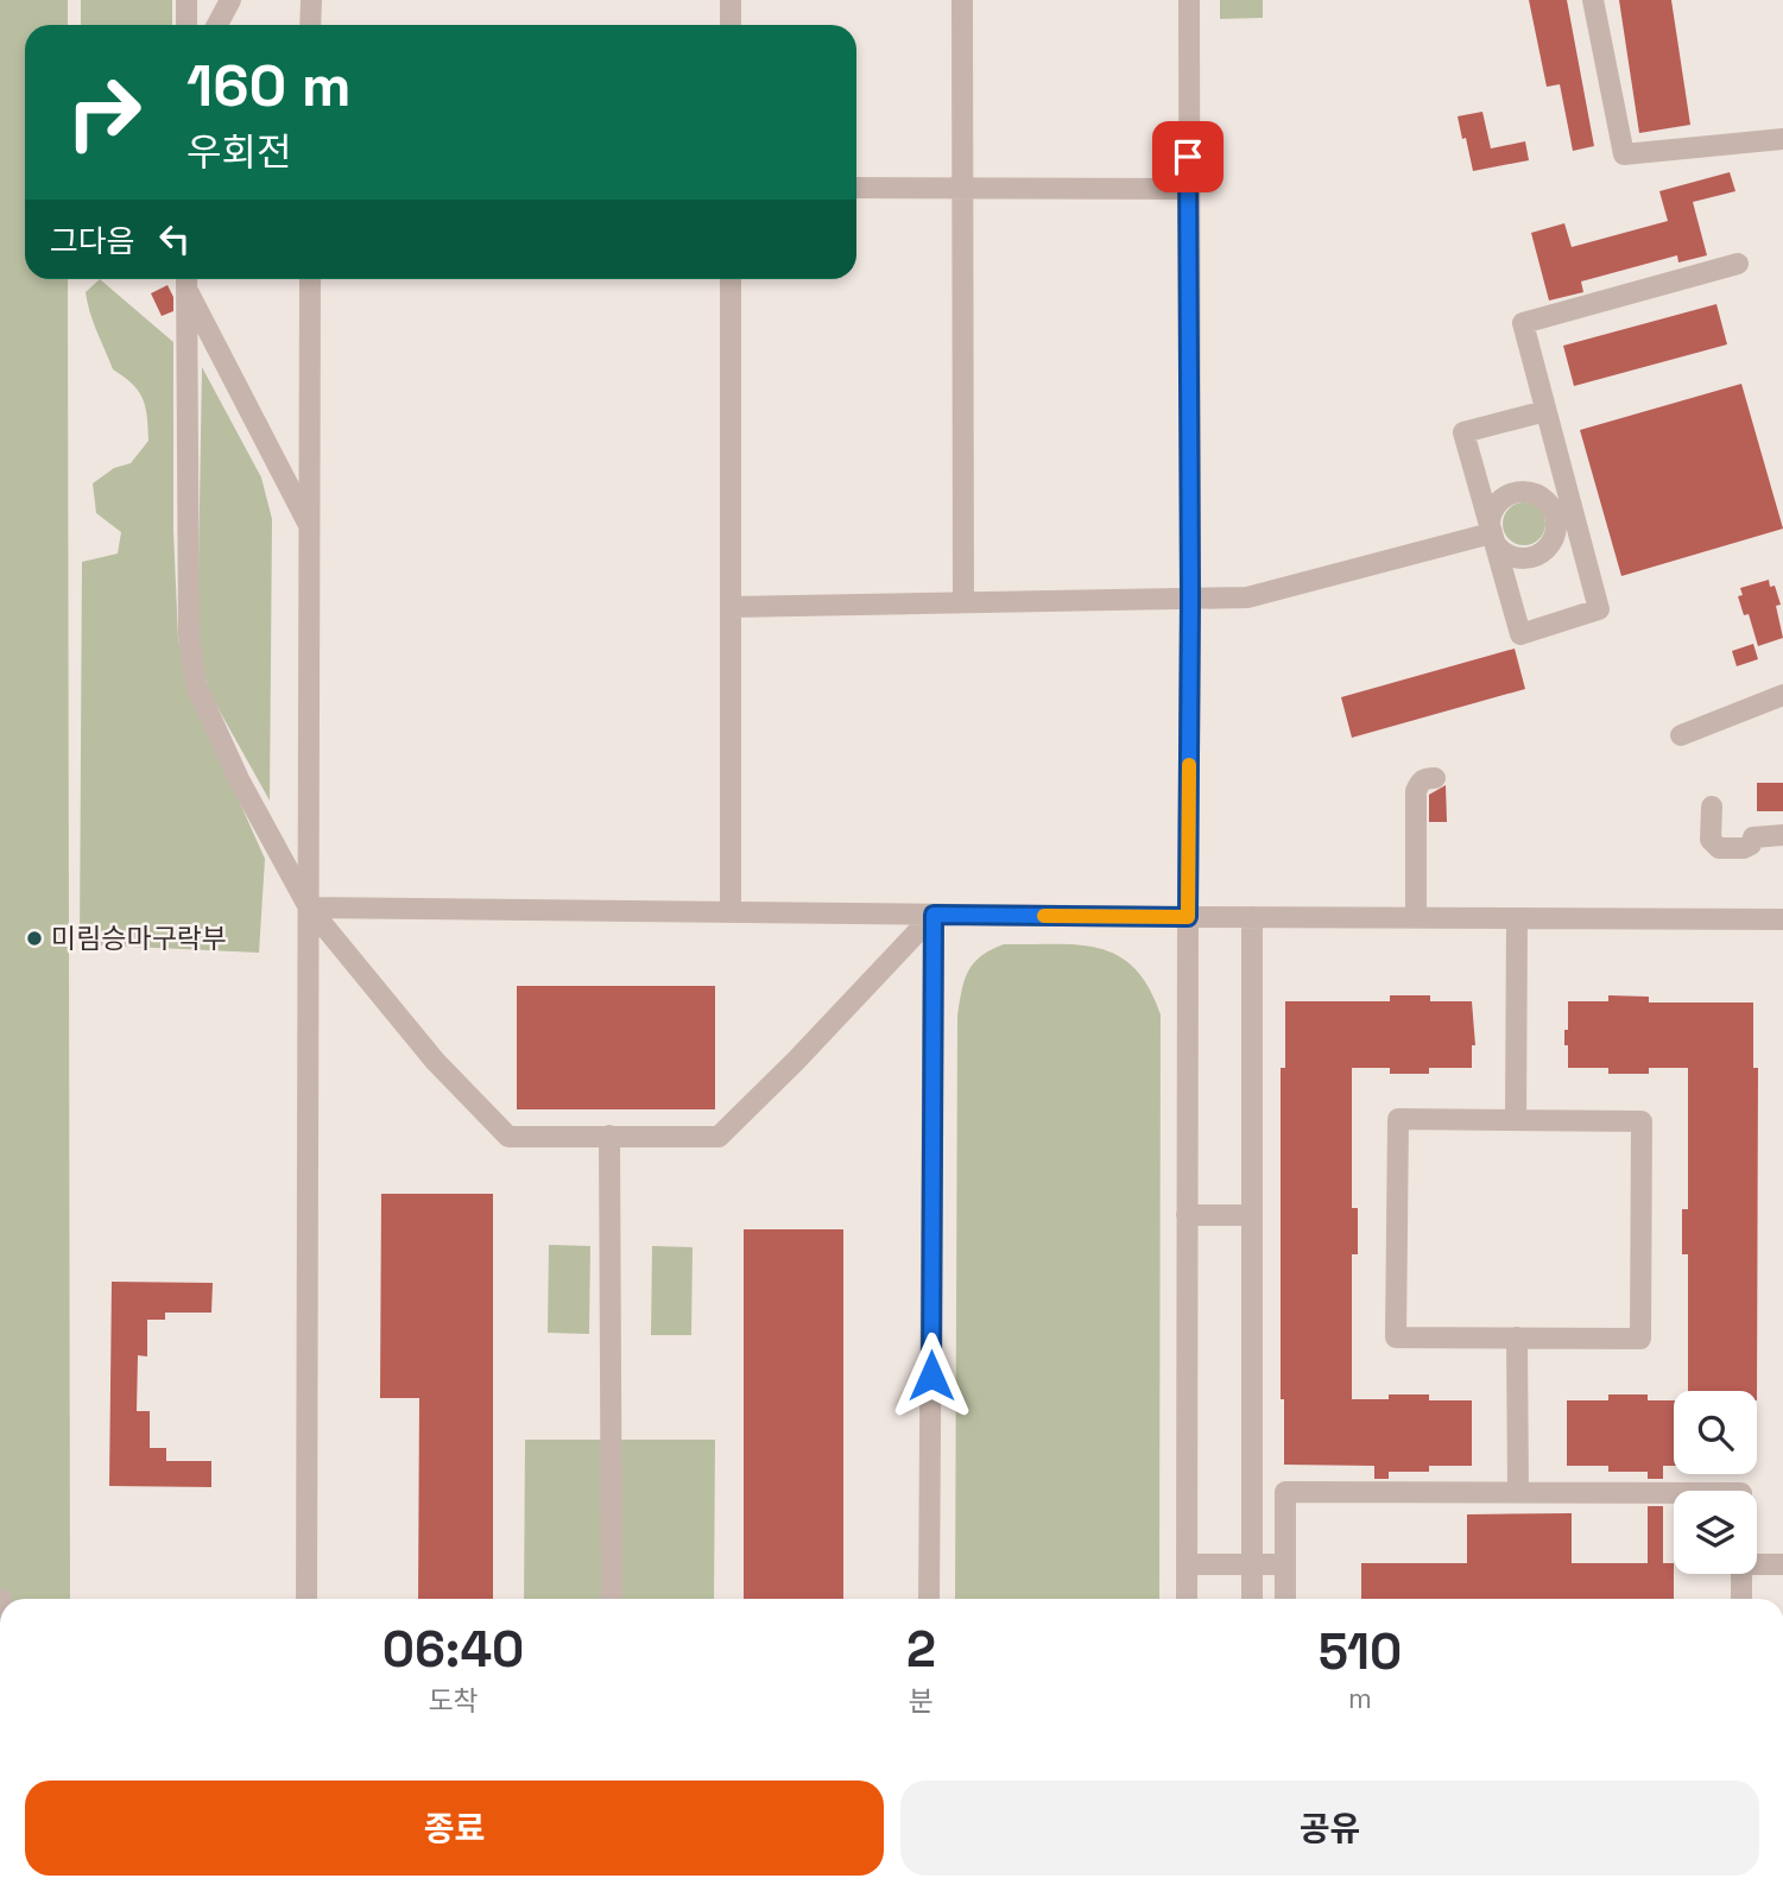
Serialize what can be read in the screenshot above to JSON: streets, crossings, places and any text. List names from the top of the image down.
{
  "places": ["미림승마구락부"],
  "page": {
    "turn": ["160 m", "우회전"],
    "then": "그다음",
    "eta": [
      "06:40",
      "도착",
      "2",
      "분",
      "510",
      "m"
    ],
    "buttons": ["종료", "공유"]
  }
}
